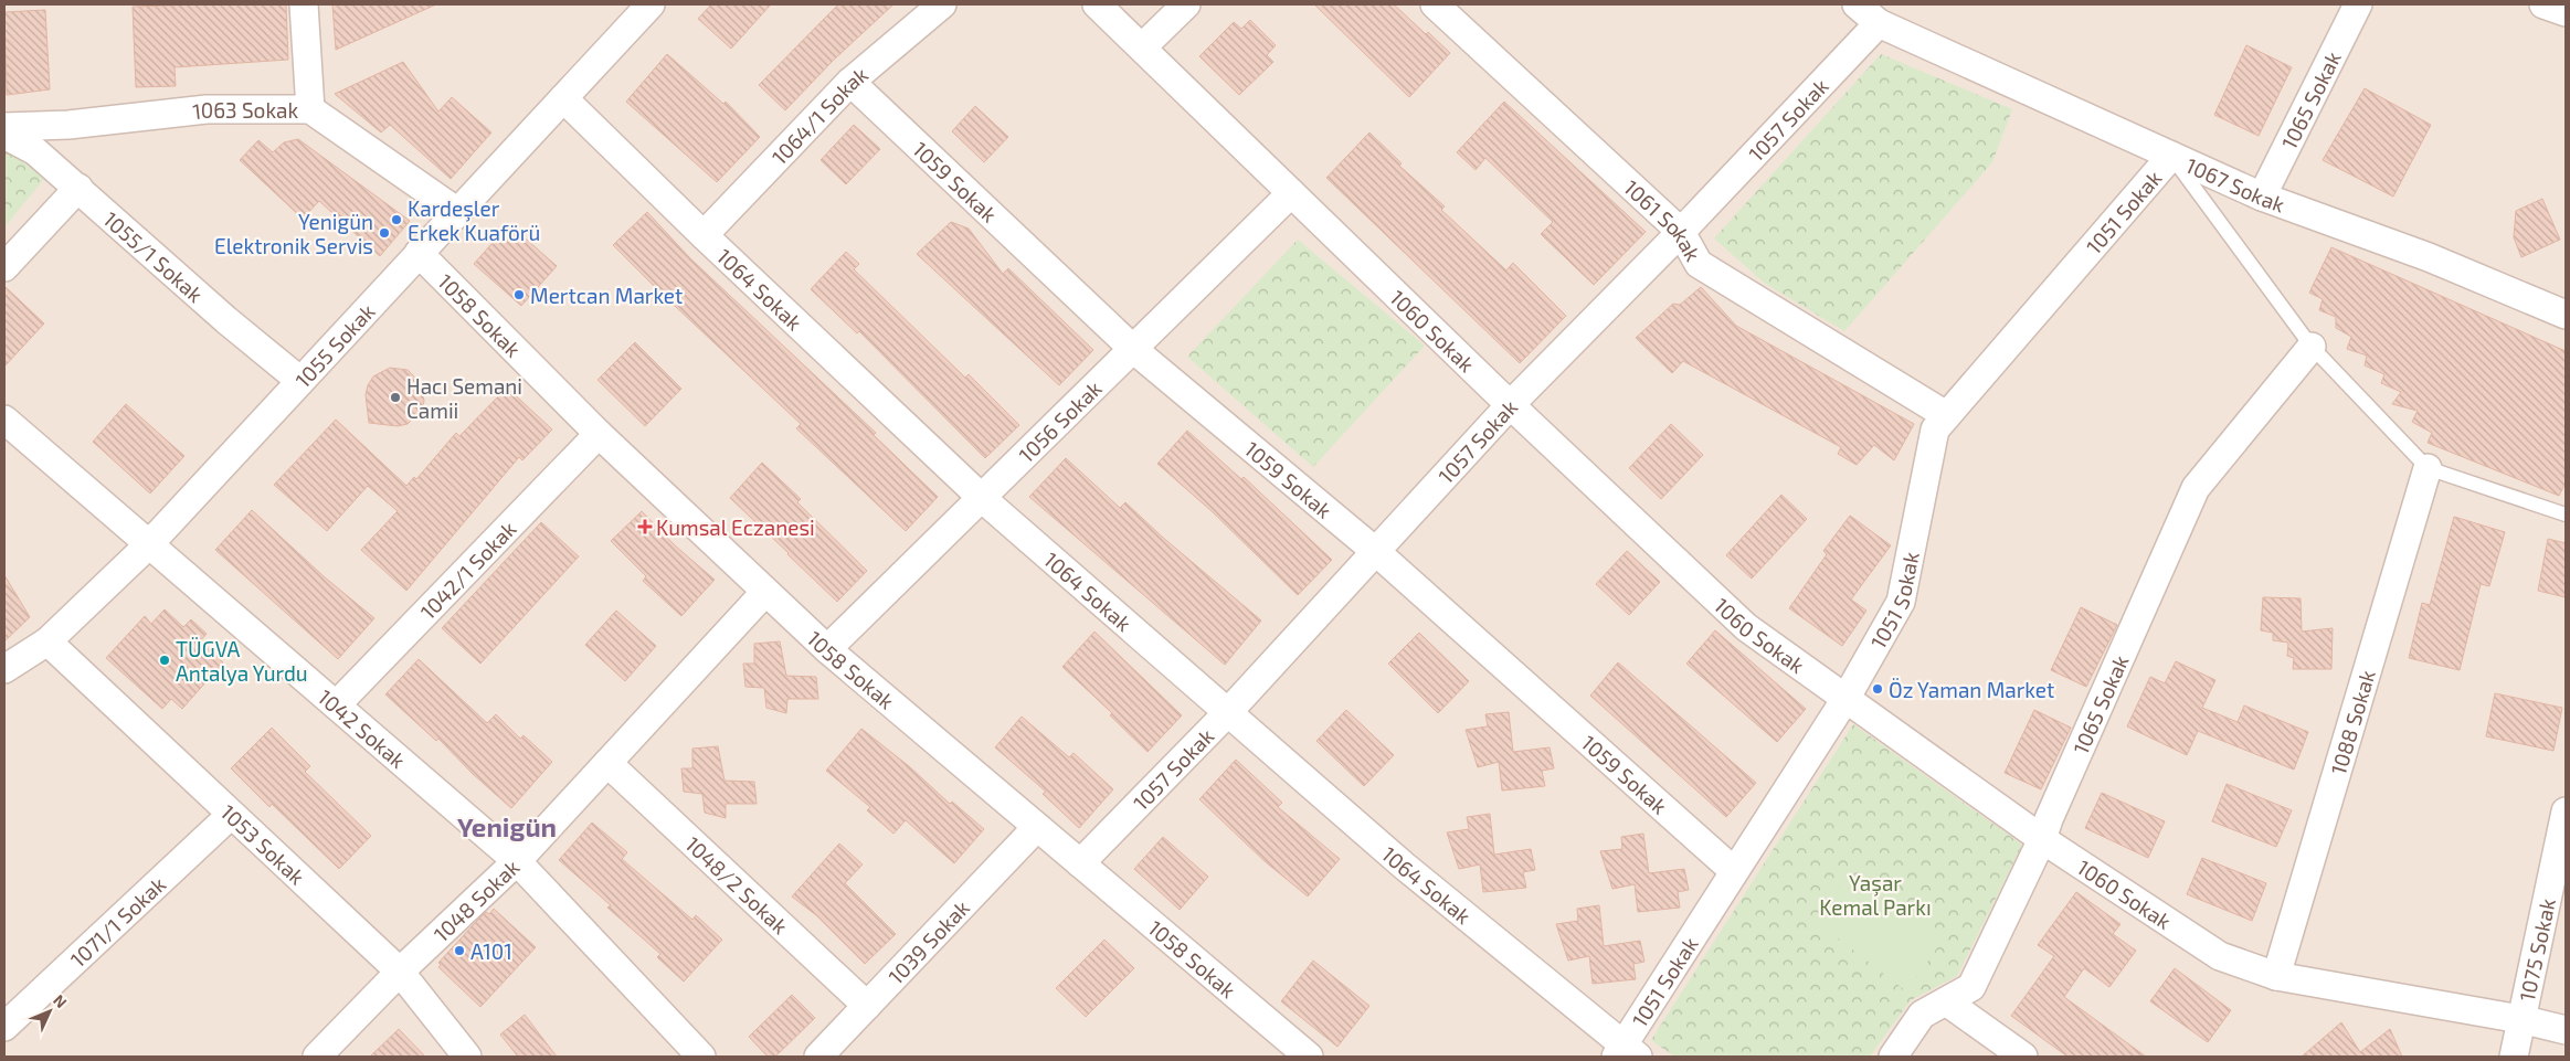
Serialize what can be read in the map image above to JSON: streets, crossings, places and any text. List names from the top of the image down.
{
  "streets": {
    "street": [
      "1065 Sokak",
      "1063 Sokak",
      "1064/1 Sokak",
      "1057 Sokak",
      "1059 Sokak",
      "1067 Sokak",
      "1051 Sokak",
      "1061 Sokak",
      "1055/1 Sokak",
      "1064 Sokak",
      "1058 Sokak",
      "1060 Sokak",
      "1055 Sokak",
      "1056 Sokak",
      "1042/1 Sokak",
      "1088 Sokak",
      "1042 Sokak",
      "1053 Sokak",
      "1048/2 Sokak",
      "1048 Sokak",
      "1071/1 Sokak",
      "1039 Sokak",
      "1075 Sokak"
    ]
  },
  "crossings": [
    ["1065 Sokak", "1067 Sokak"],
    ["1065 Sokak", "1060 Sokak"],
    ["1063 Sokak", "1055 Sokak"],
    ["1064/1 Sokak", "1059 Sokak"],
    ["1064/1 Sokak", "1064 Sokak"],
    ["1057 Sokak", "1059 Sokak"],
    ["1057 Sokak", "1067 Sokak"],
    ["1057 Sokak", "1061 Sokak"],
    ["1057 Sokak", "1064 Sokak"],
    ["1057 Sokak", "1058 Sokak"],
    ["1057 Sokak", "1060 Sokak"],
    ["1059 Sokak", "1051 Sokak"],
    ["1059 Sokak", "1056 Sokak"],
    ["1067 Sokak", "1051 Sokak"],
    ["1051 Sokak", "1061 Sokak"],
    ["1051 Sokak", "1064 Sokak"],
    ["1051 Sokak", "1060 Sokak"],
    ["1055/1 Sokak", "1055 Sokak"],
    ["1064 Sokak", "1055 Sokak"],
    ["1064 Sokak", "1056 Sokak"],
    ["1058 Sokak", "1055 Sokak"],
    ["1058 Sokak", "1056 Sokak"],
    ["1058 Sokak", "1042/1 Sokak"],
    ["1058 Sokak", "1048 Sokak"],
    ["1058 Sokak", "1039 Sokak"],
    ["1060 Sokak", "1056 Sokak"],
    ["1060 Sokak", "1088 Sokak"],
    ["1060 Sokak", "1075 Sokak"],
    ["1055 Sokak", "1042 Sokak"],
    ["1055 Sokak", "1053 Sokak"],
    ["1042/1 Sokak", "1042 Sokak"],
    ["1042 Sokak", "1048 Sokak"],
    ["1053 Sokak", "1048 Sokak"],
    ["1053 Sokak", "1071/1 Sokak"],
    ["1048/2 Sokak", "1048 Sokak"],
    ["1048/2 Sokak", "1039 Sokak"]
  ],
  "districts": ["Yenigün"],
  "parks": ["Yaşar Kemal Parkı"],
  "places": {
    "other": [
      "Kardeşler Erkek Kuaförü",
      "Yenigün Elektronik Servis",
      "Mertcan Market",
      "Hacı Semani Camii",
      "TÜGVA Antalya Yurdu",
      "Öz Yaman Market",
      "A101"
    ],
    "health": ["Kumsal Eczanesi"]
  },
  "north": "top right"
}
